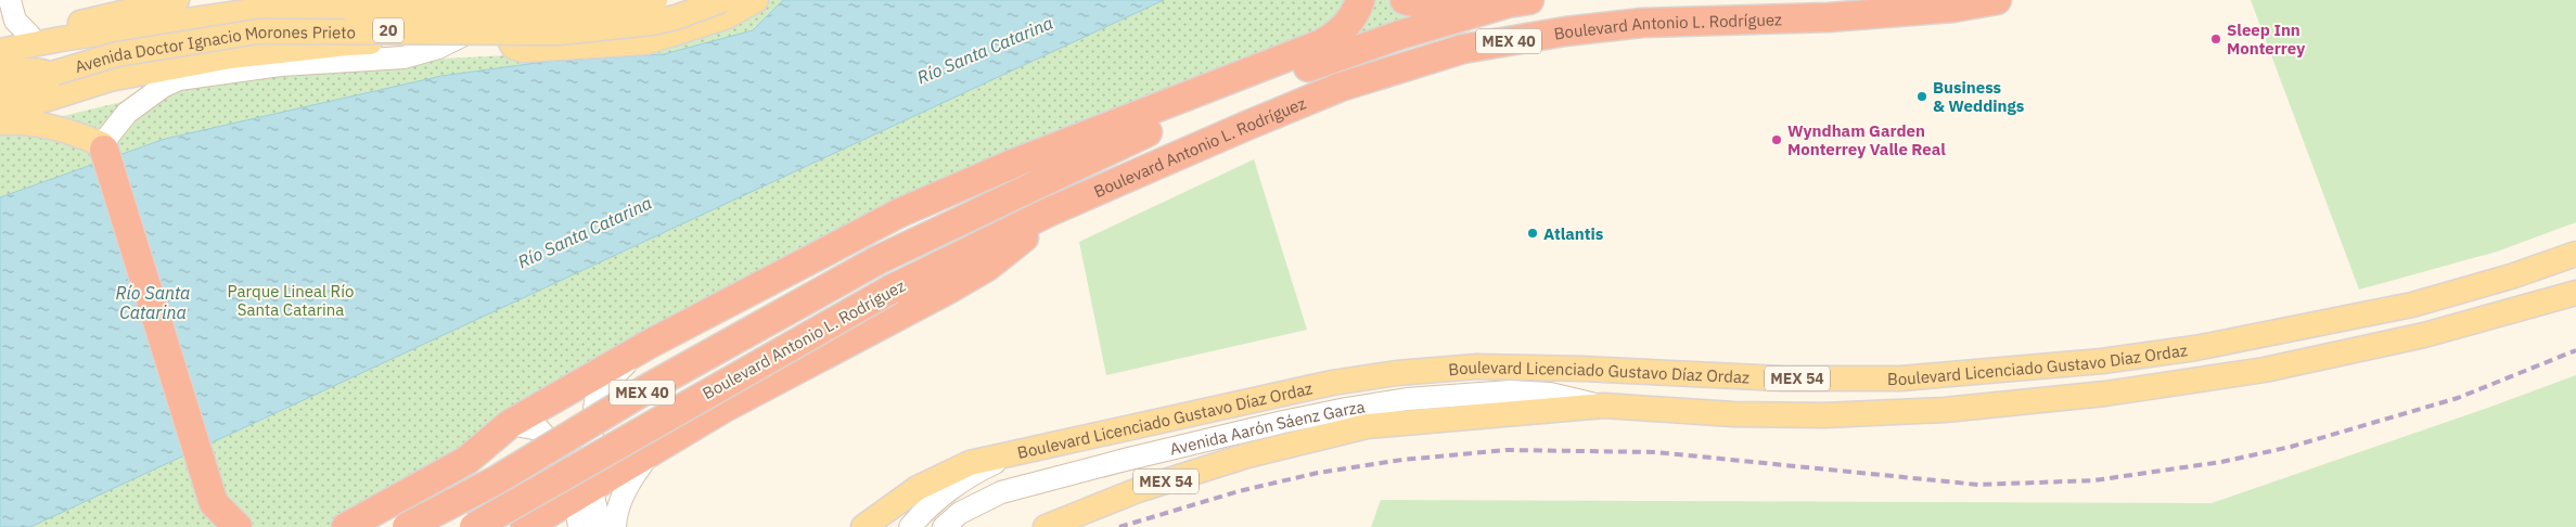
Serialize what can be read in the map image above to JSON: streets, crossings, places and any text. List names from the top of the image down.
{
  "streets": {
    "highway": ["Boulevard Antonio L. Rodríguez", "MEX 40"],
    "main road": [
      "20",
      "Avenida Doctor Ignacio Morones Prieto",
      "Boulevard Licenciado Gustavo Díaz Ordaz",
      "MEX 54"
    ],
    "street": ["Avenida Aarón Sáenz Garza"]
  },
  "crossings": [
    ["Boulevard Licenciado Gustavo Díaz Ordaz", "Avenida Aarón Sáenz Garza"]
  ],
  "water": ["Río Santa Catarina"],
  "parks": ["Parque Lineal Río Santa Catarina"],
  "places": [
    "Sleep Inn Monterrey",
    "Business & Weddings",
    "Wyndham Garden Monterrey Valle Real",
    "Atlantis"
  ]
}
